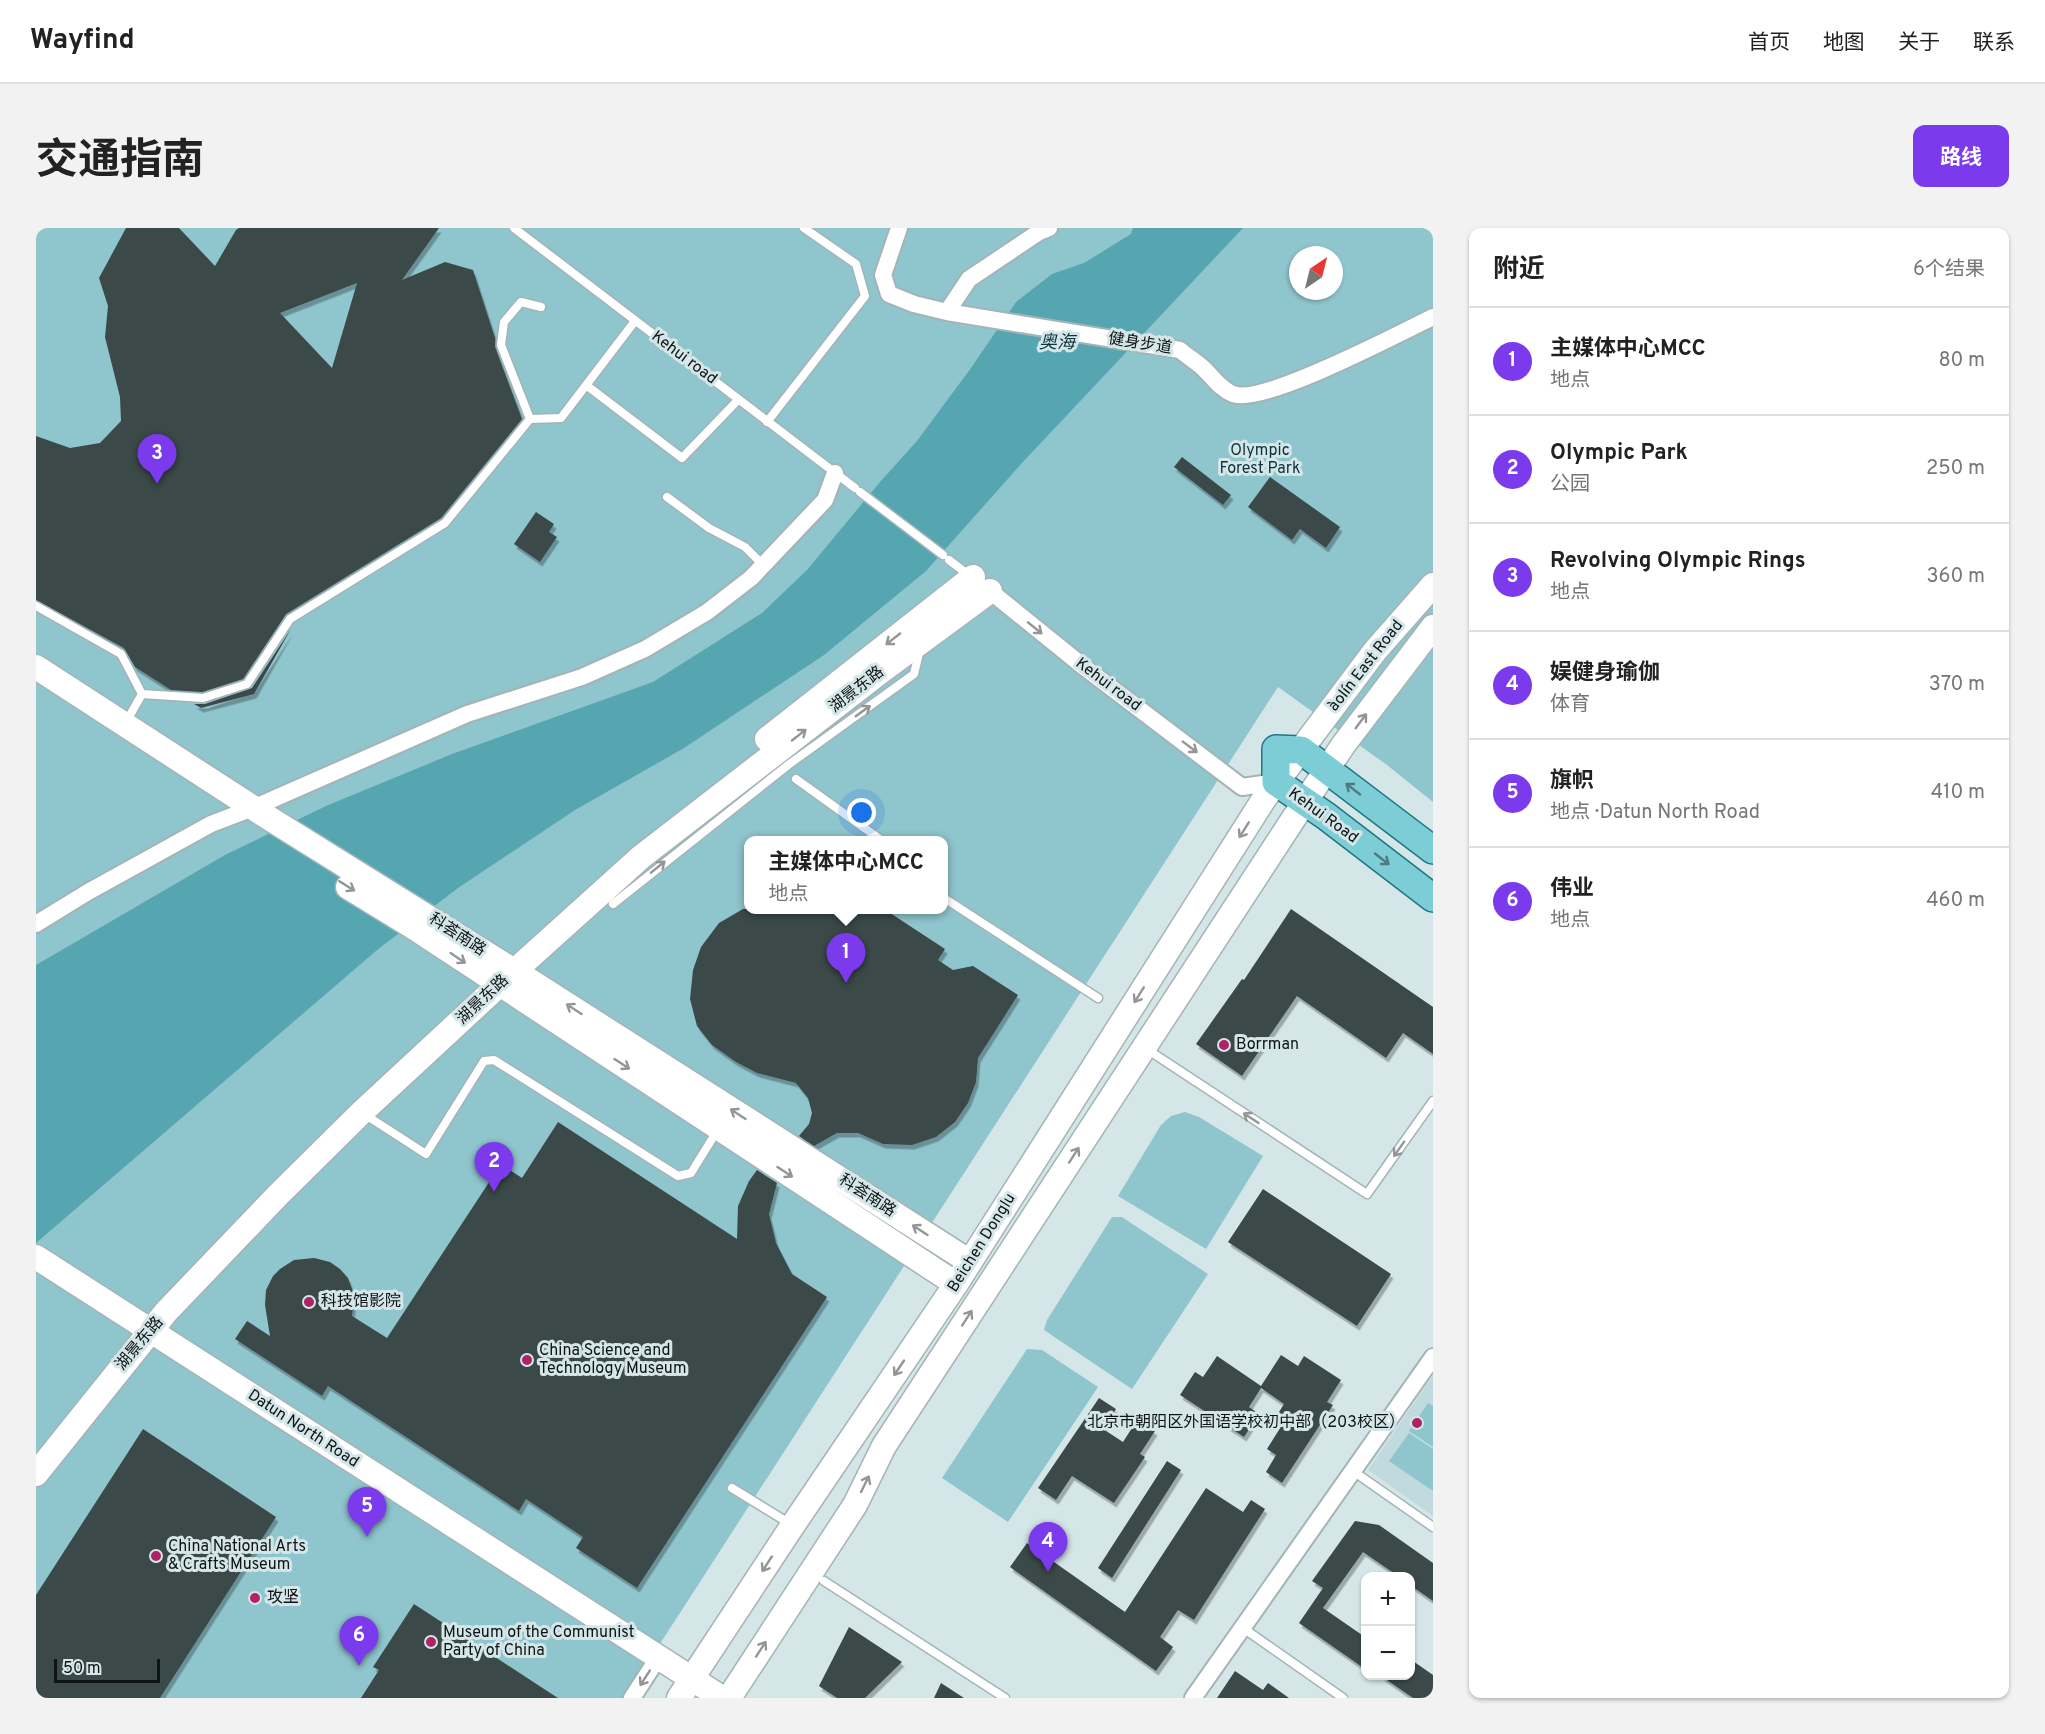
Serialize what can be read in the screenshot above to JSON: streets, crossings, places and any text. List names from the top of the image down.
{
  "streets": {
    "main road": ["Kehui Road"],
    "street": [
      "健身步道",
      "Kehui road",
      "àolín East Road",
      "湖景东路",
      "科荟南路",
      "Beichen Donglu",
      "Datun North Road"
    ]
  },
  "crossings": [
    ["Kehui road", "湖景东路"],
    ["Kehui road", "Kehui Road"],
    ["Kehui road", "Beichen Donglu"],
    ["àolín East Road", "Kehui Road"],
    ["àolín East Road", "Beichen Donglu"],
    ["湖景东路", "科荟南路"],
    ["湖景东路", "Datun North Road"],
    ["Kehui Road", "Beichen Donglu"],
    ["科荟南路", "Beichen Donglu"],
    ["Beichen Donglu", "Datun North Road"]
  ],
  "one_way": ["Kehui road"],
  "water": ["奥海"],
  "parks": ["Olympic Forest Park"],
  "places": [
    "Borrman",
    "科技馆影院",
    "China Science and Technology Museum",
    "北京市朝阳区外国语学校初中部（203校区）",
    "China National Arts & Crafts Museum",
    "攻坚",
    "Museum of the Communist Party of China"
  ],
  "scale_bar": "50 m",
  "north": "top right",
  "page": {
    "header": "Wayfind",
    "nav": [
      "首页",
      "地图",
      "关于",
      "联系"
    ],
    "title": "交通指南",
    "buttons": "路线",
    "heading": ["附近", "6个结果"],
    "list": [
      {
        "mark": "1",
        "name": "主媒体中心MCC",
        "note": "地点",
        "value": "80 m"
      },
      {
        "mark": "2",
        "name": "Olympic Park",
        "note": "公园",
        "value": "250 m"
      },
      {
        "mark": "3",
        "name": "Revolving Olympic Rings",
        "note": "地点",
        "value": "360 m"
      },
      {
        "mark": "4",
        "name": "娱·健身瑜伽",
        "note": "体育",
        "value": "370 m"
      },
      {
        "mark": "5",
        "name": "旗帜",
        "note": "地点 · Datun North Road",
        "value": "410 m"
      },
      {
        "mark": "6",
        "name": "伟业",
        "note": "地点",
        "value": "460 m"
      }
    ],
    "pins": [
      "3",
      "1",
      "2",
      "5",
      "4",
      "6"
    ],
    "popup": ["主媒体中心MCC", "地点"],
    "map_buttons": ["+", "−"],
    "scale": "50 m"
  }
}
